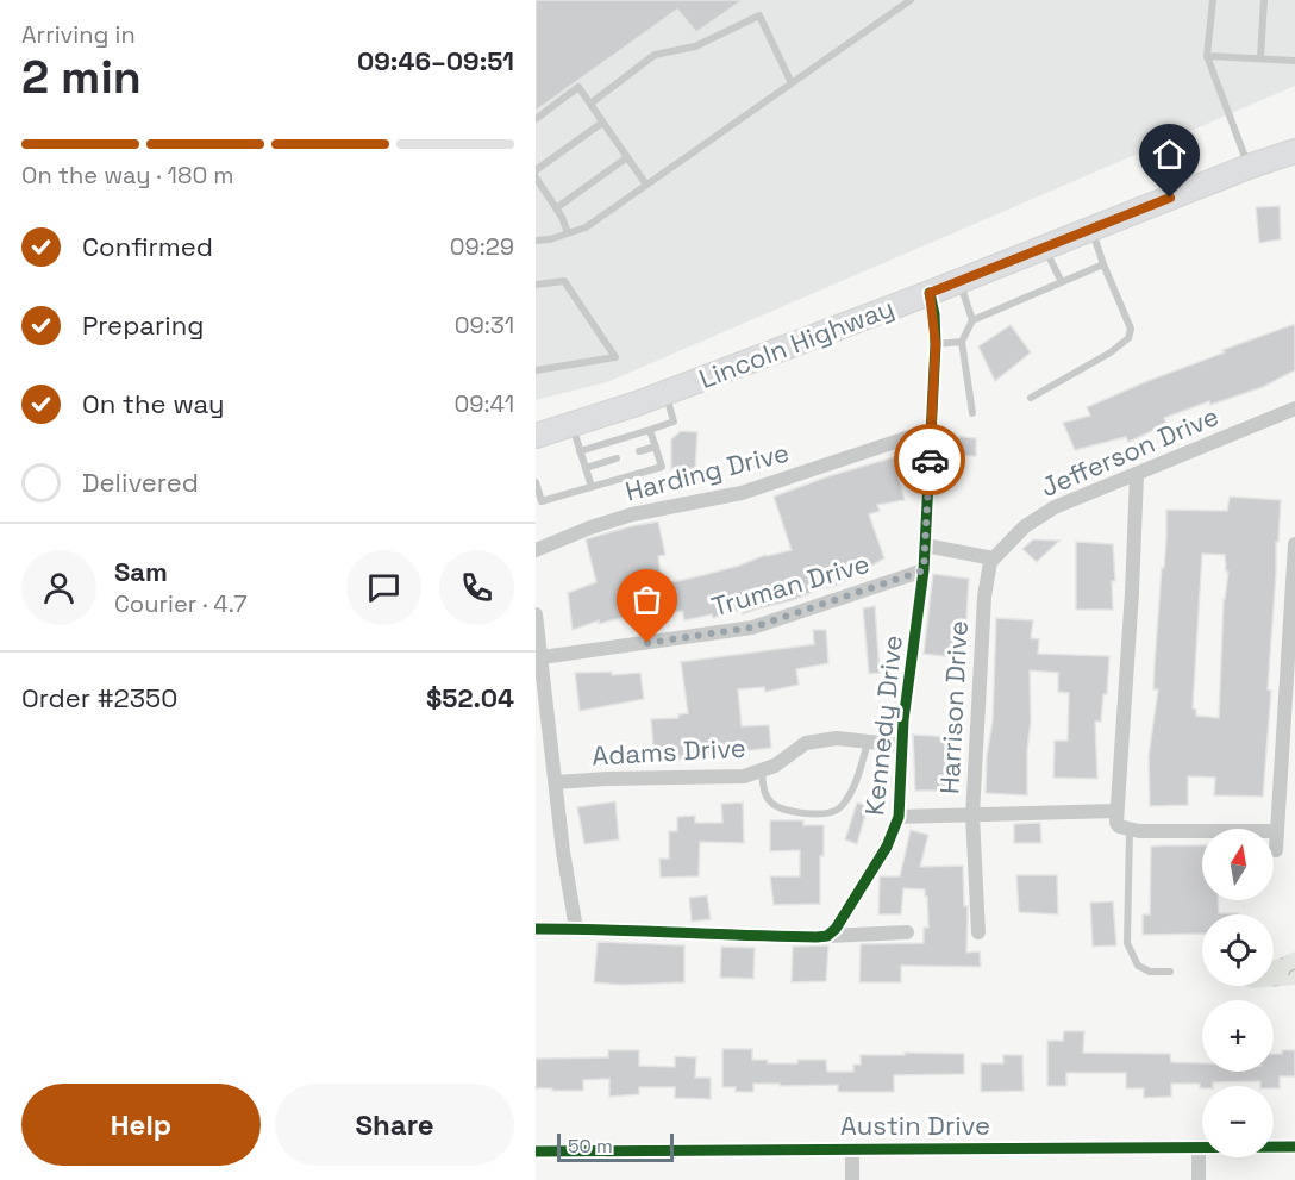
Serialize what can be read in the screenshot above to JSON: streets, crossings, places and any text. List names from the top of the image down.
{
  "streets": {
    "main road": ["Lincoln Highway"],
    "street": [
      "Jefferson Drive",
      "Harding Drive",
      "Truman Drive",
      "Harrison Drive",
      "Kennedy Drive",
      "Adams Drive",
      "Austin Drive"
    ]
  },
  "crossings": [
    ["Lincoln Highway", "Kennedy Drive"],
    ["Jefferson Drive", "Harrison Drive"],
    ["Harding Drive", "Kennedy Drive"],
    ["Truman Drive", "Kennedy Drive"],
    ["Kennedy Drive", "Adams Drive"]
  ],
  "scale_bar": "50 m",
  "north": "top",
  "page": {
    "heading": ["2 min", "Arriving in", "09:46–09:51"],
    "panel": [
      "Sam",
      "Courier · 4.7",
      "Order #2350",
      "$52.04"
    ],
    "bar": "On the way · 180 m",
    "list": [
      ["Confirmed", "09:29"],
      ["Preparing", "09:31"],
      ["On the way", "09:41"],
      "Delivered"
    ],
    "map_buttons": ["+", "−"],
    "buttons": ["Help", "Share"],
    "scale": "50 m"
  }
}
